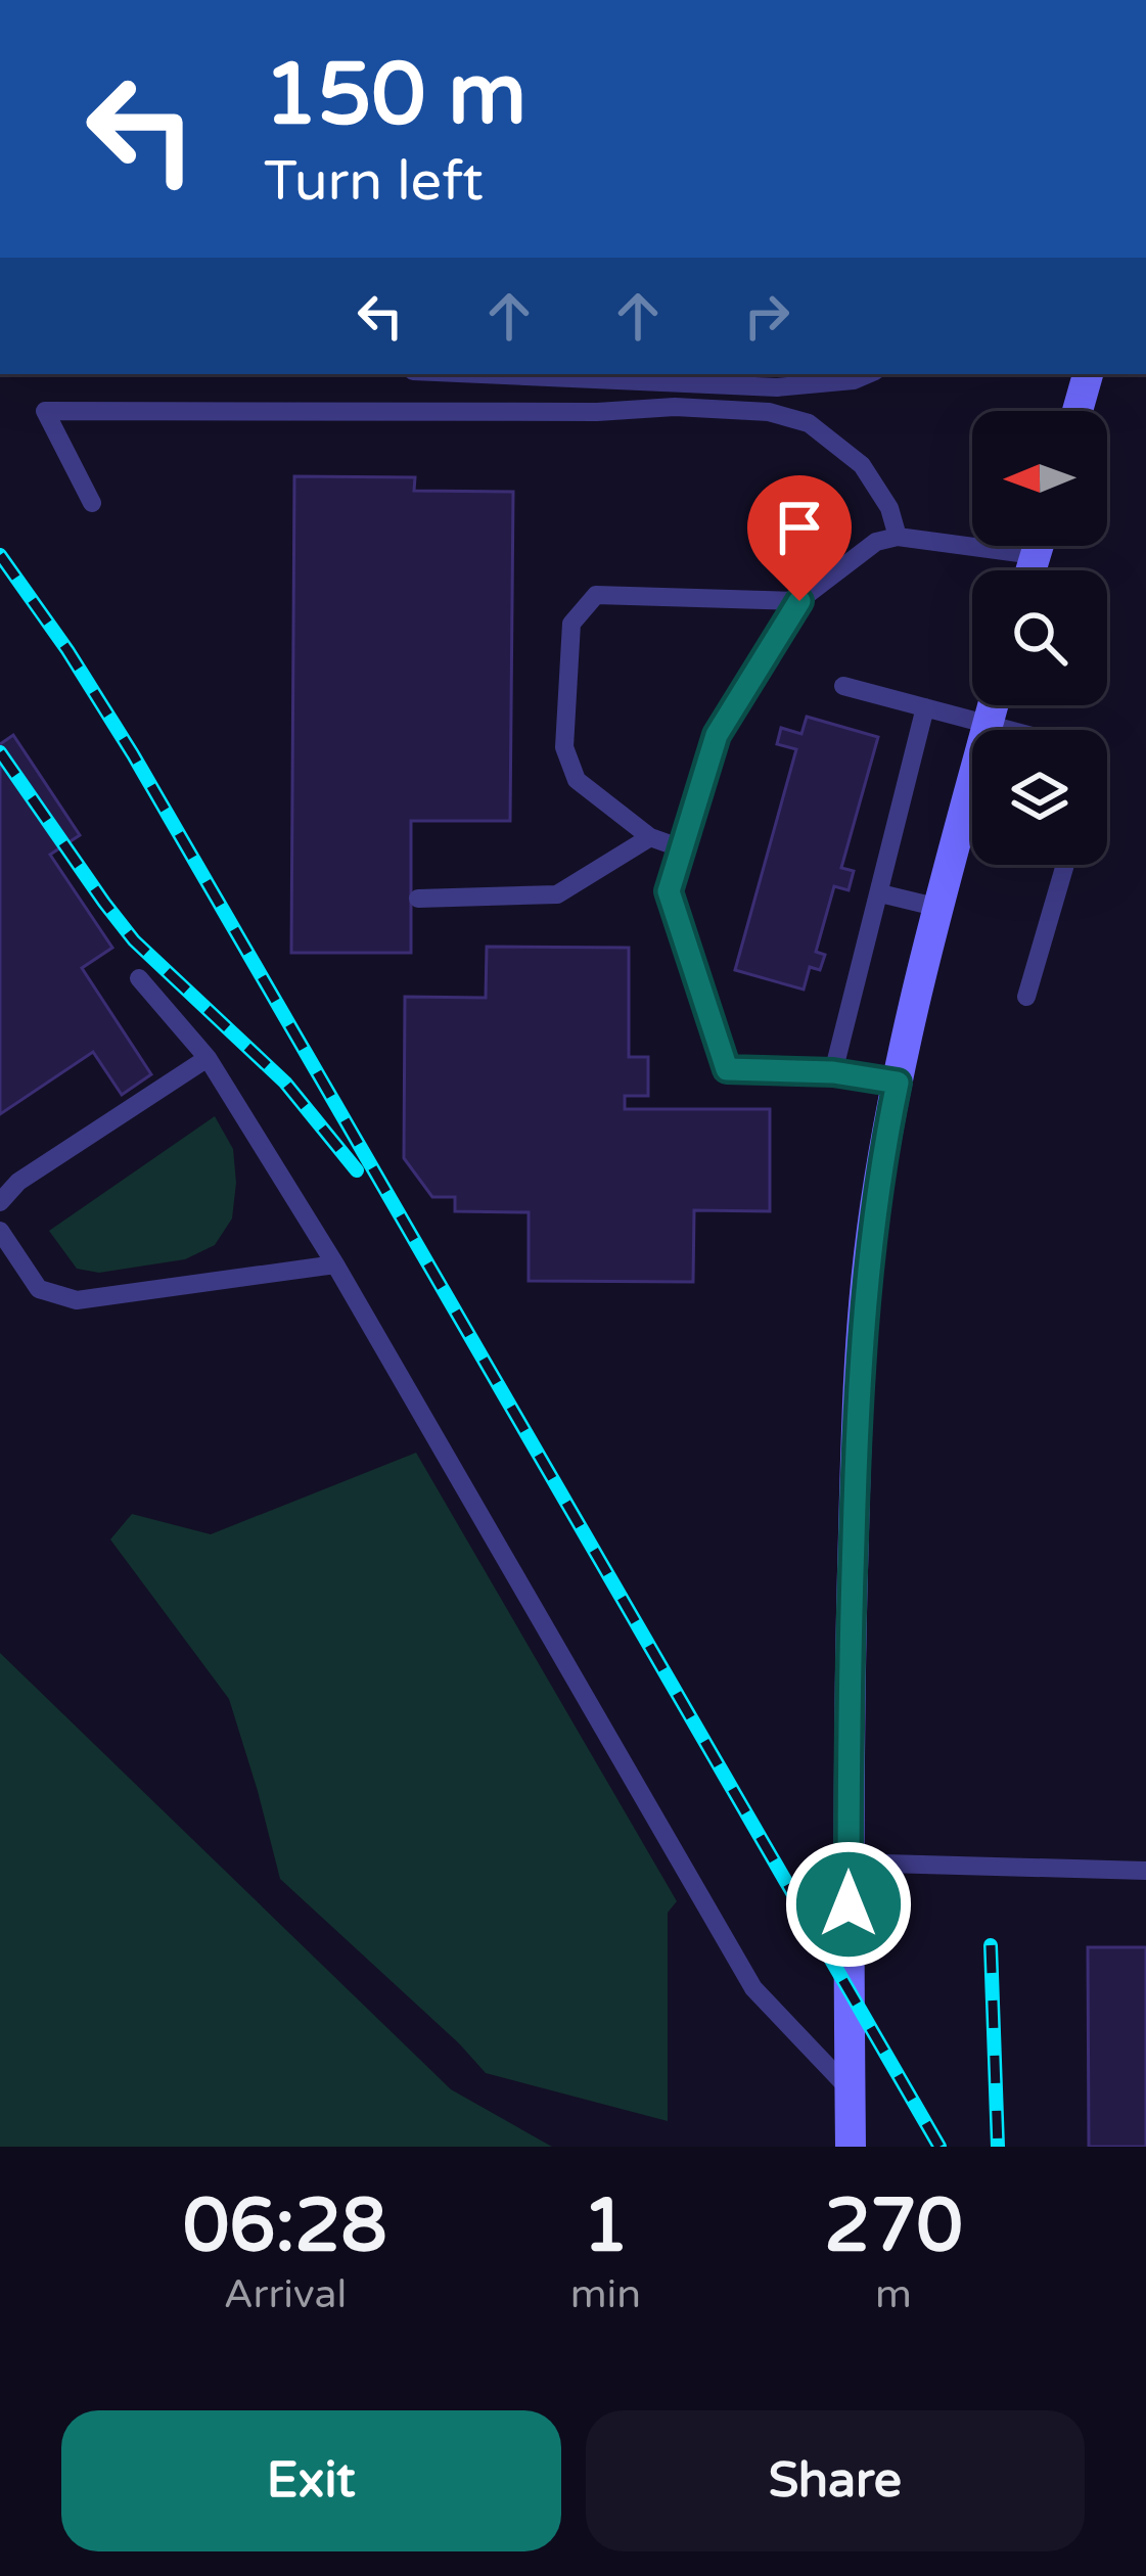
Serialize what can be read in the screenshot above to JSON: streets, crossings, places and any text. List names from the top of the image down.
{
  "north": "left",
  "page": {
    "turn": ["150 m", "Turn left"],
    "eta": [
      "06:28",
      "Arrival",
      "1",
      "min",
      "270",
      "m"
    ],
    "buttons": ["Exit", "Share"]
  }
}
